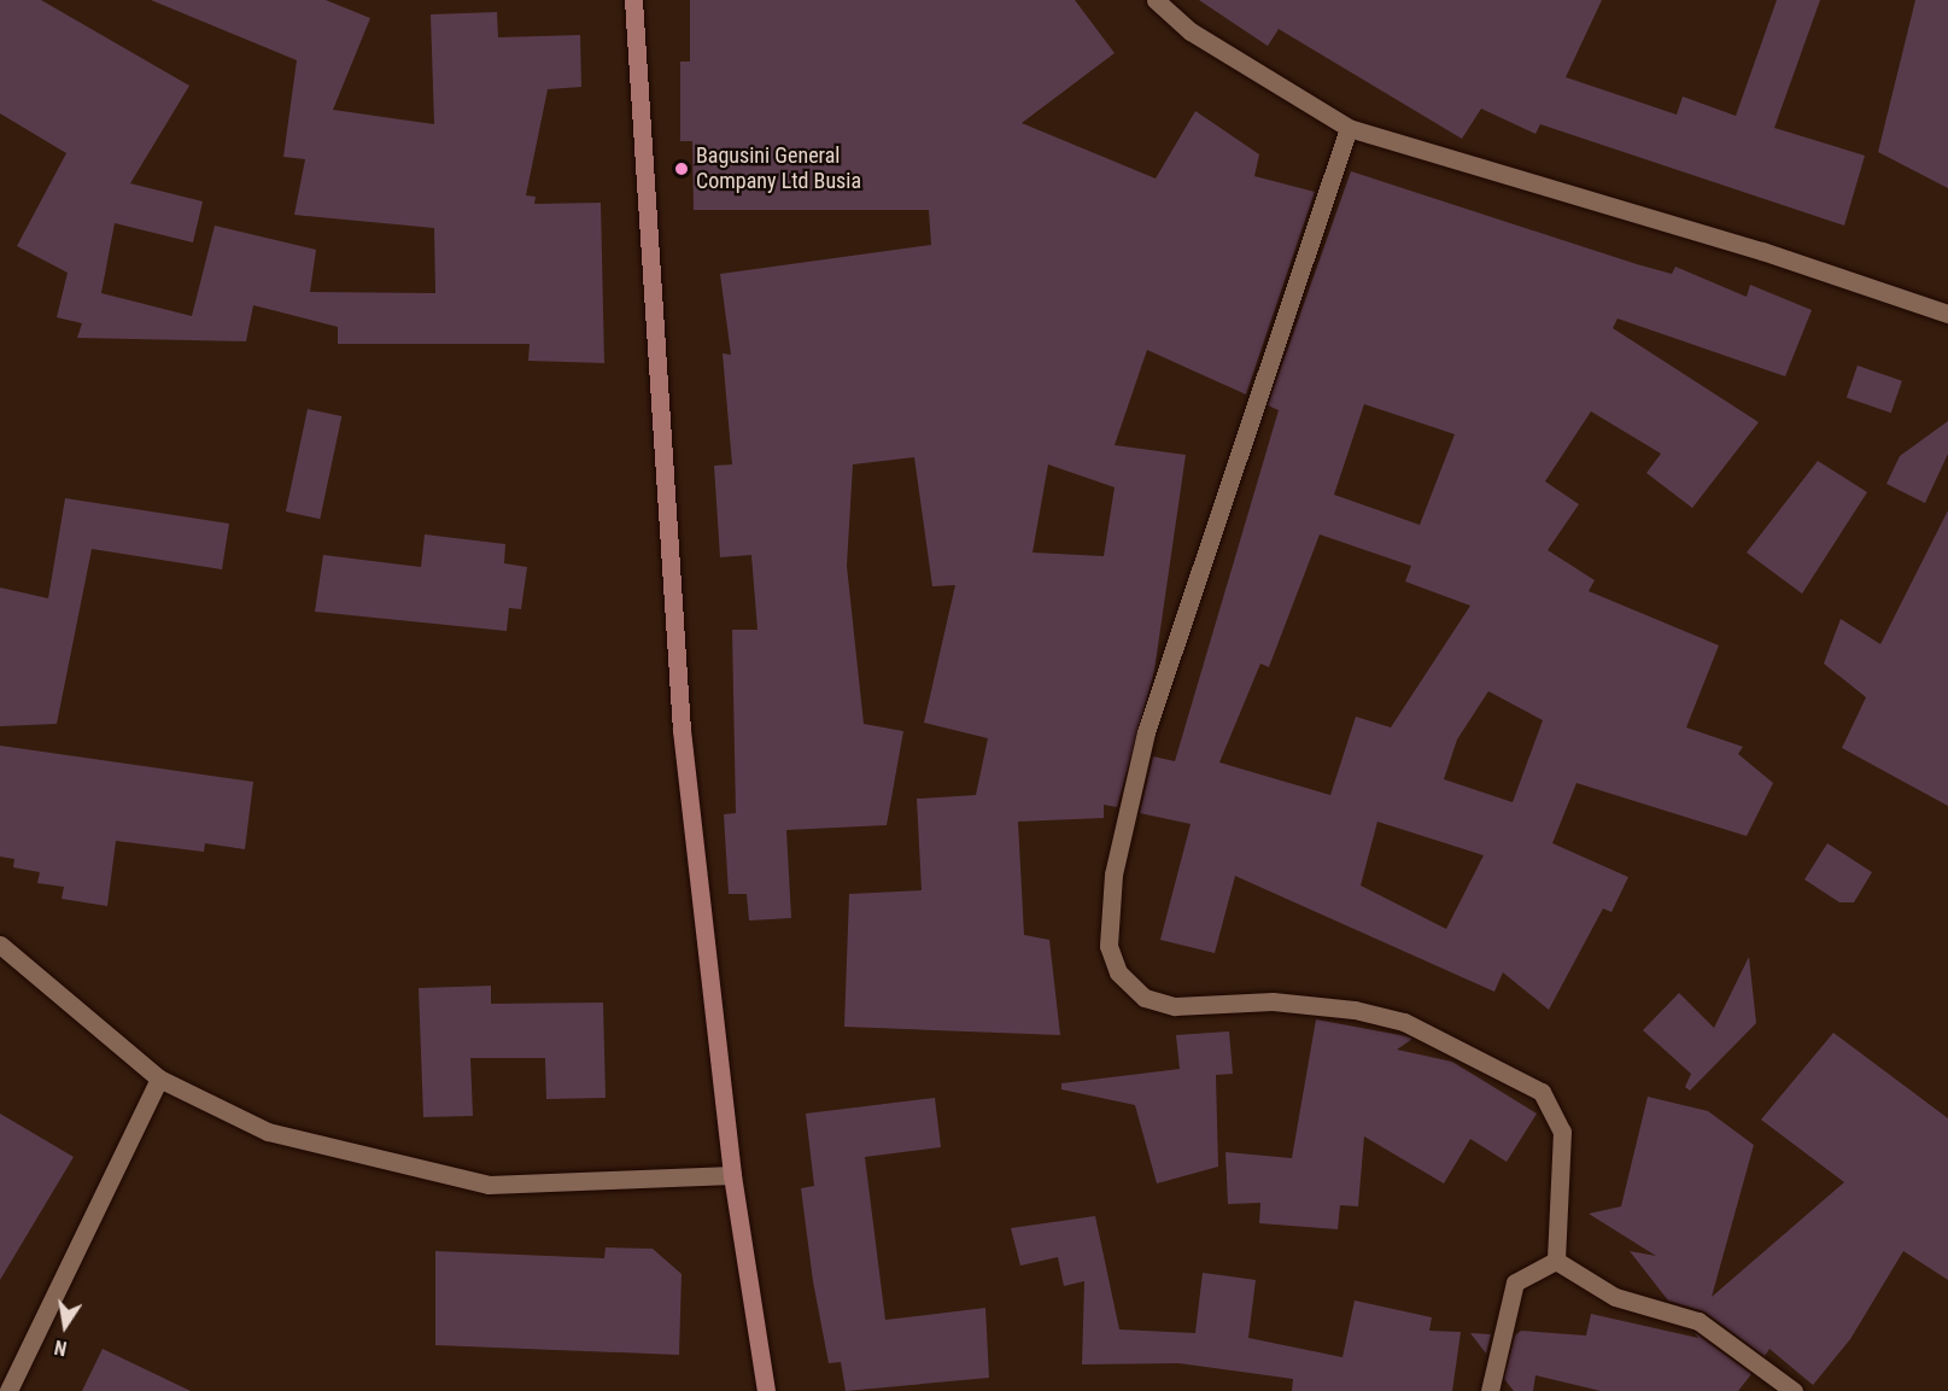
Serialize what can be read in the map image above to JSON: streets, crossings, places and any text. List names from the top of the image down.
{
  "places": ["Bagusini General Company Ltd Busia"],
  "north": "bottom"
}
